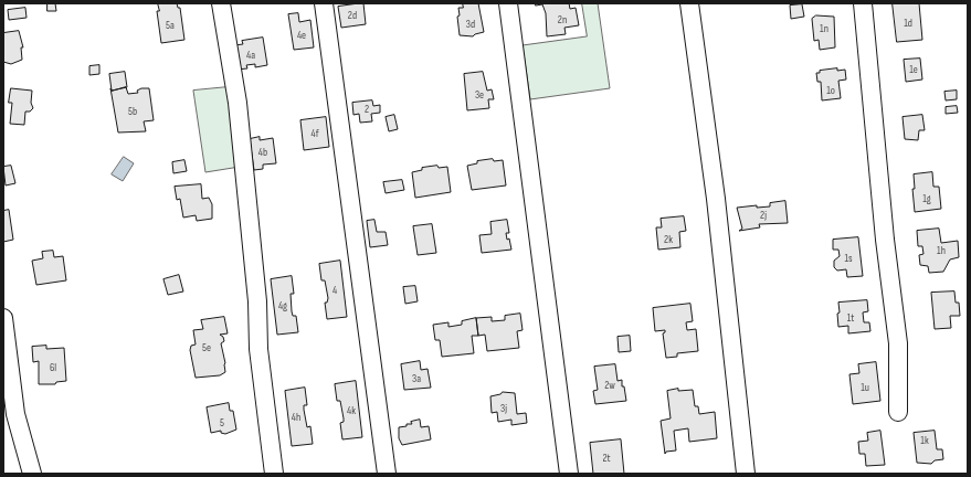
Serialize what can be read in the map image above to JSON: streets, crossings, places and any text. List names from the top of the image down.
{
  "house_numbers": [
    "2d",
    "2n",
    "1d",
    "3d",
    "5a",
    "1n",
    "4e",
    "4a",
    "1e",
    "1o",
    "3e",
    "2",
    "5b",
    "4f",
    "4b",
    "1g",
    "2j",
    "2k",
    "1h",
    "1s",
    "4",
    "4g",
    "1t",
    "5e",
    "6l",
    "3a",
    "2w",
    "1u",
    "3j",
    "4k",
    "4h",
    "5",
    "1k",
    "2t"
  ]
}
